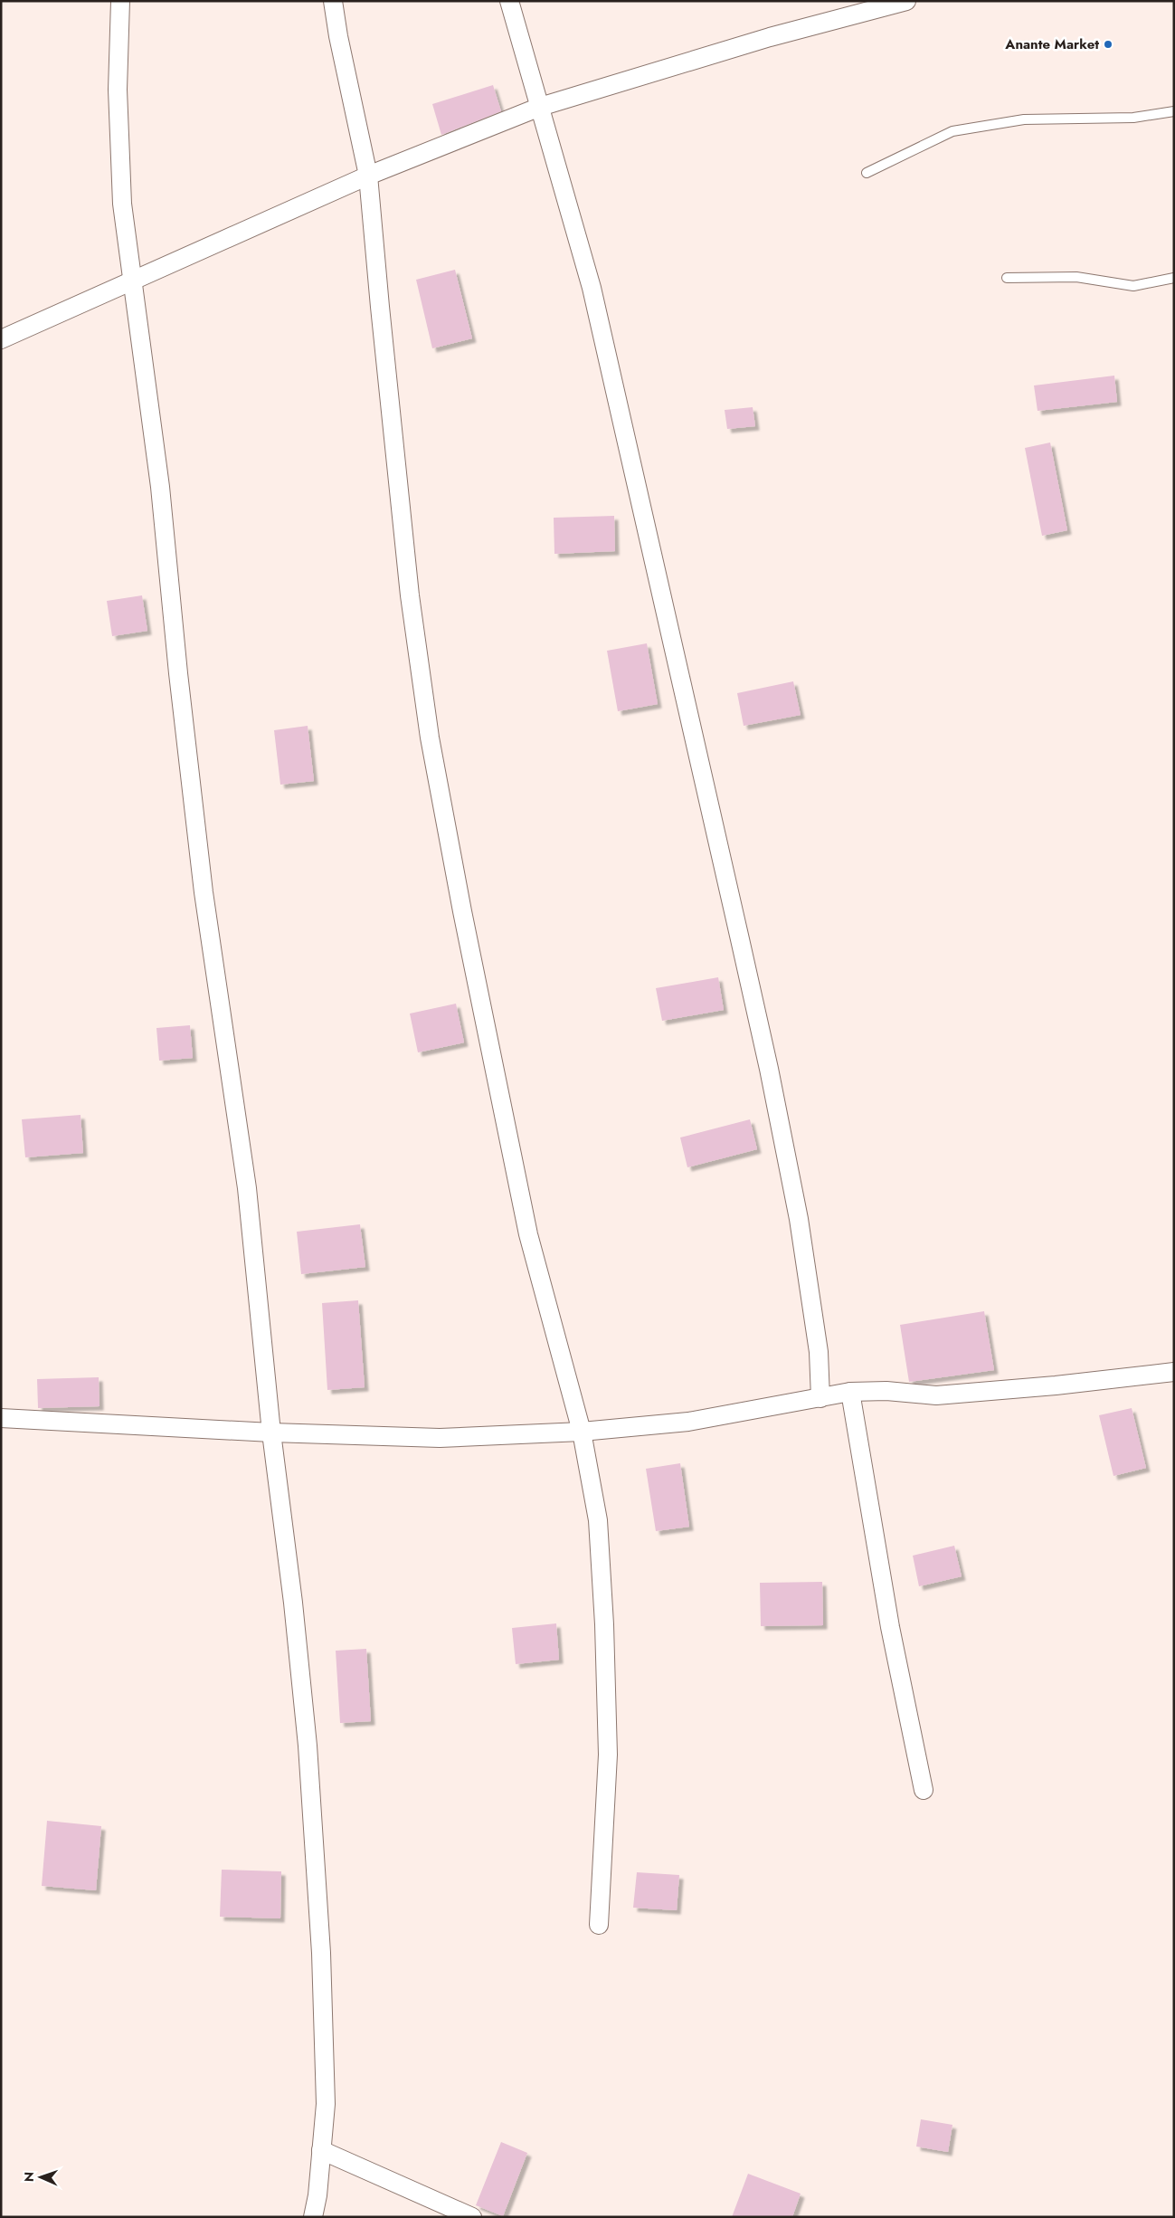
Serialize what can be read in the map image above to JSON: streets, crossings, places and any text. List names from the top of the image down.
{
  "places": ["Anante Market"],
  "north": "left"
}
